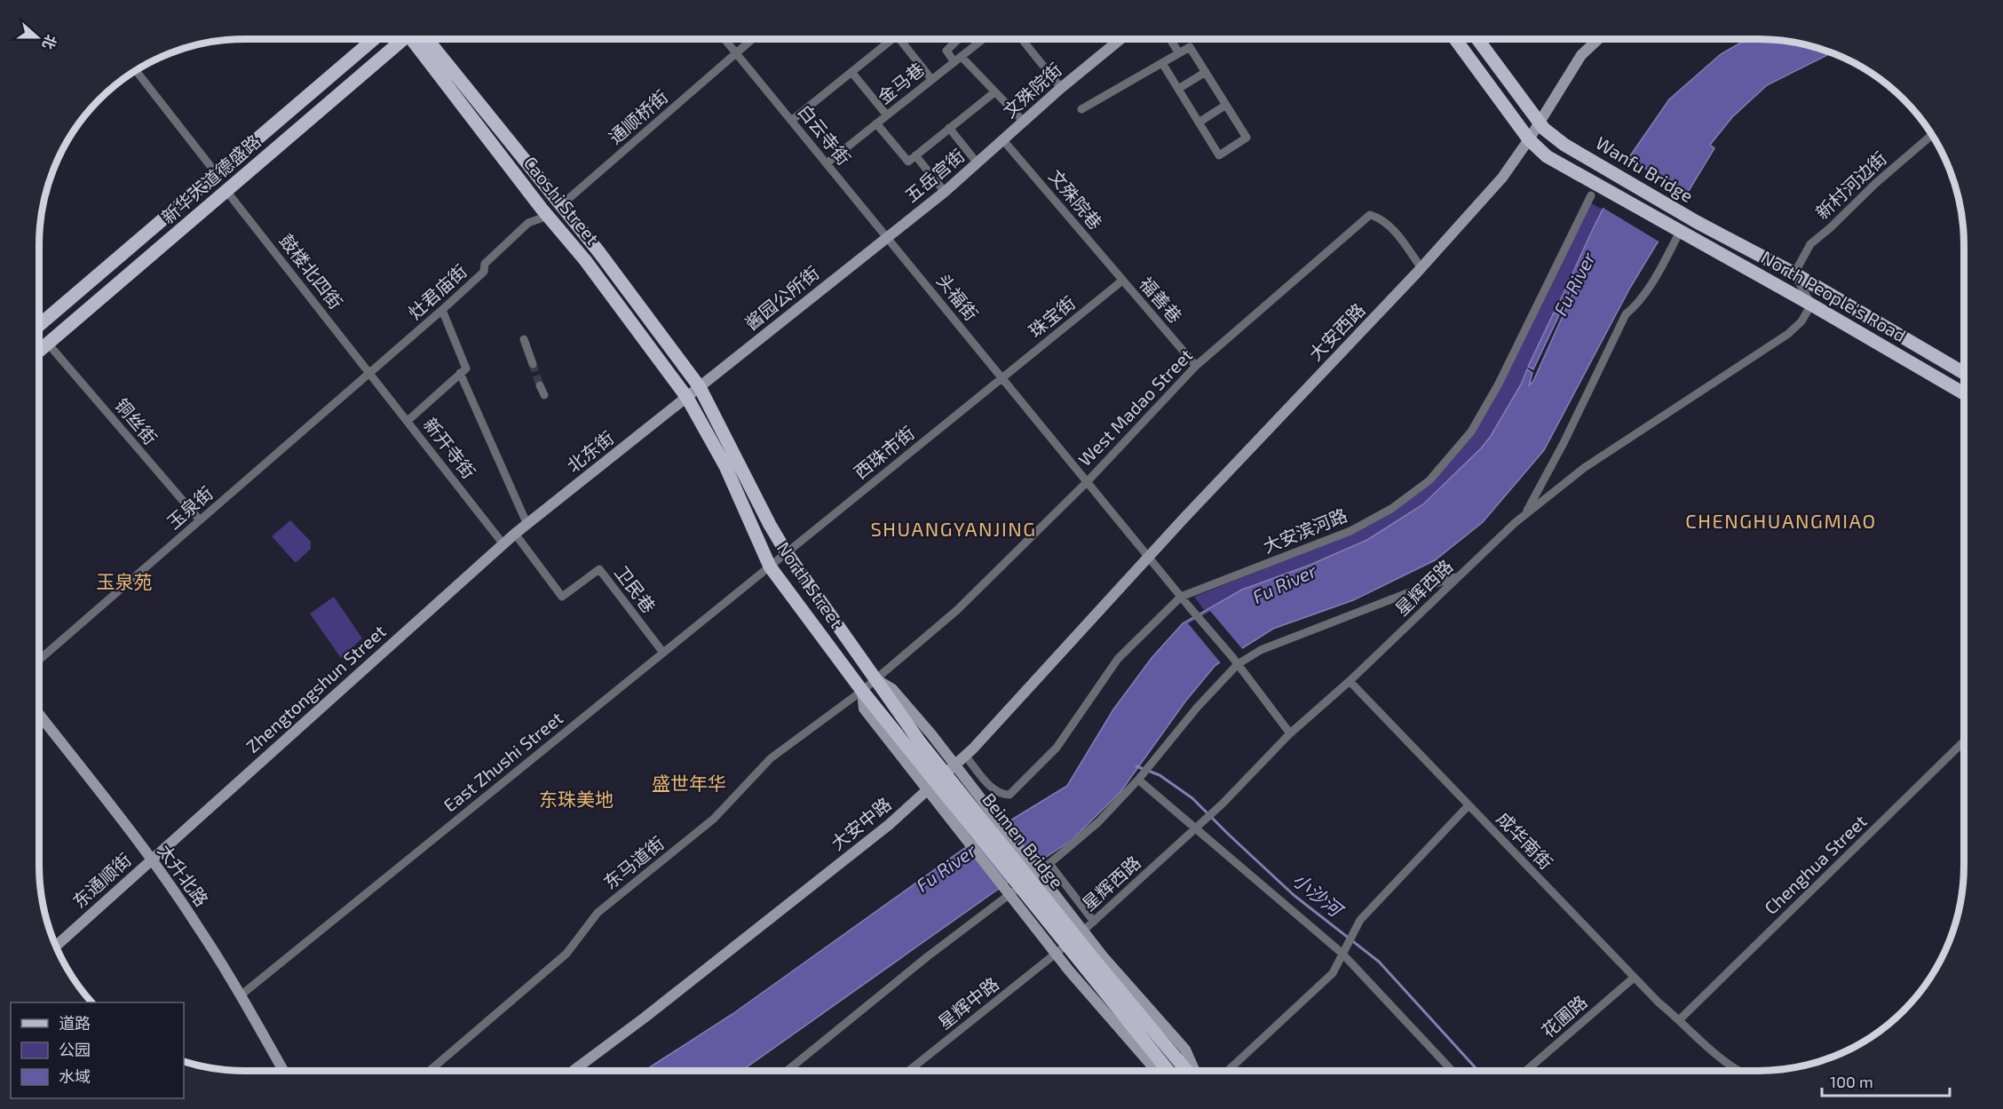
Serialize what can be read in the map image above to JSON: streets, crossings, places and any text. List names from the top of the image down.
{
  "streets": {
    "main road": [
      "Wanfu Bridge",
      "新华大道德盛路",
      "Caoshi Street",
      "North People's Road",
      "North Street",
      "Beimen Bridge"
    ],
    "street": [
      "金马巷",
      "文殊院街",
      "通顺桥街",
      "白云寺街",
      "五岳宫街",
      "新村河边街",
      "文殊院巷",
      "鼓楼北四街",
      "灶君庙街",
      "头福街",
      "酱园公所街",
      "福善巷",
      "珠宝街",
      "大安西路",
      "West Madao Street",
      "铜丝街",
      "新开寺街",
      "北东街",
      "西珠市街",
      "玉泉街",
      "大安滨河路",
      "星辉西路",
      "卫民巷",
      "Zhengtongshun Street",
      "East Zhushi Street",
      "大安中路",
      "成华南街",
      "东马道街",
      "Chenghua Street",
      "太升北路",
      "东通顺街",
      "星辉中路",
      "花圃路"
    ]
  },
  "crossings": [
    ["金马巷", "白云寺街"],
    ["文殊院街", "五岳宫街"],
    ["文殊院街", "文殊院巷"],
    ["通顺桥街", "白云寺街"],
    ["通顺桥街", "Caoshi Street"],
    ["白云寺街", "五岳宫街"],
    ["白云寺街", "头福街"],
    ["白云寺街", "酱园公所街"],
    ["Wanfu Bridge", "North People's Road"],
    ["Wanfu Bridge", "大安西路"],
    ["五岳宫街", "文殊院巷"],
    ["五岳宫街", "头福街"],
    ["五岳宫街", "酱园公所街"],
    ["新华大道德盛路", "鼓楼北四街"],
    ["新华大道德盛路", "铜丝街"],
    ["新村河边街", "North People's Road"],
    ["文殊院巷", "福善巷"],
    ["文殊院巷", "珠宝街"],
    ["Caoshi Street", "灶君庙街"],
    ["Caoshi Street", "酱园公所街"],
    ["Caoshi Street", "北东街"],
    ["Caoshi Street", "North Street"],
    ["鼓楼北四街", "灶君庙街"],
    ["鼓楼北四街", "新开寺街"],
    ["鼓楼北四街", "玉泉街"],
    ["灶君庙街", "新开寺街"],
    ["灶君庙街", "玉泉街"],
    ["North People's Road", "星辉西路"],
    ["头福街", "酱园公所街"],
    ["头福街", "珠宝街"],
    ["头福街", "大安西路"],
    ["头福街", "West Madao Street"],
    ["头福街", "西珠市街"],
    ["头福街", "大安滨河路"],
    ["头福街", "星辉西路"],
    ["头福街", "大安中路"],
    ["酱园公所街", "北东街"],
    ["酱园公所街", "North Street"],
    ["福善巷", "珠宝街"],
    ["福善巷", "West Madao Street"],
    ["珠宝街", "西珠市街"],
    ["大安西路", "West Madao Street"],
    ["大安西路", "大安中路"],
    ["West Madao Street", "North Street"],
    ["West Madao Street", "东马道街"],
    ["铜丝街", "玉泉街"],
    ["新开寺街", "北东街"],
    ["新开寺街", "玉泉街"],
    ["新开寺街", "Zhengtongshun Street"],
    ["北东街", "North Street"],
    ["北东街", "卫民巷"],
    ["北东街", "Zhengtongshun Street"],
    ["西珠市街", "North Street"],
    ["西珠市街", "East Zhushi Street"],
    ["大安滨河路", "大安中路"],
    ["North Street", "East Zhushi Street"],
    ["North Street", "Beimen Bridge"],
    ["North Street", "东马道街"],
    ["星辉西路", "成华南街"],
    ["星辉西路", "星辉中路"],
    ["卫民巷", "East Zhushi Street"],
    ["Zhengtongshun Street", "太升北路"],
    ["Zhengtongshun Street", "东通顺街"],
    ["East Zhushi Street", "太升北路"],
    ["成华南街", "Chenghua Street"],
    ["成华南街", "花圃路"],
    ["太升北路", "东通顺街"]
  ],
  "districts": [
    "CHENGHUANGMIAO",
    "SHUANGYANJING",
    "玉泉苑",
    "盛世年华",
    "东珠美地"
  ],
  "water": ["Fu River", "小沙河"],
  "legend": ["道路", "公园", "水域"],
  "scale_bar": "100 m",
  "north": "right"
}
